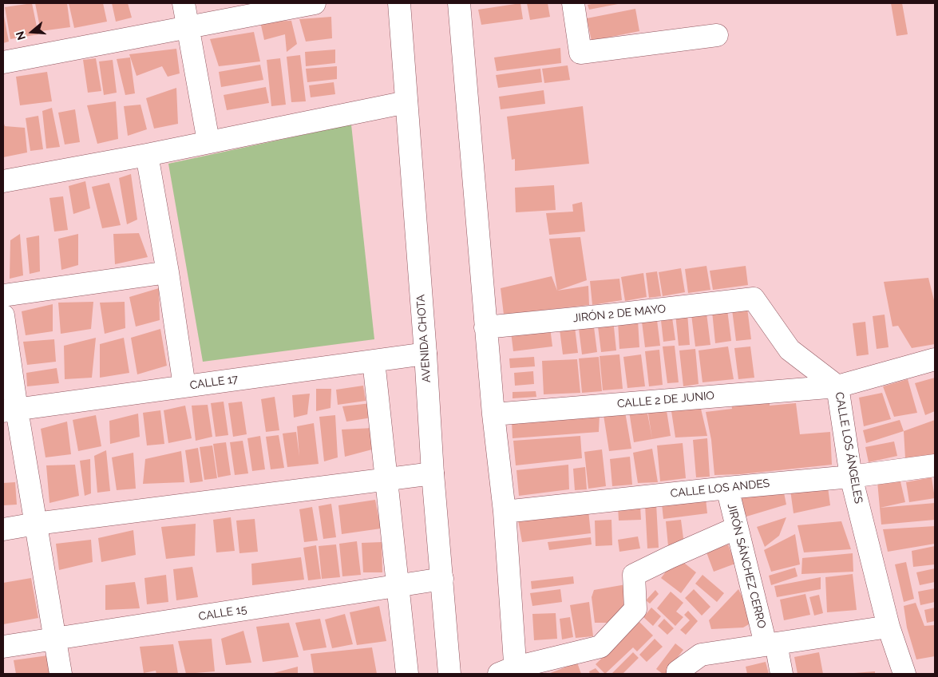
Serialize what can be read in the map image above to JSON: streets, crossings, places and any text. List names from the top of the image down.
{
  "streets": {
    "main road": [
      "JIRÓN 2 DE MAYO",
      "AVENIDA CHOTA",
      "CALLE 17",
      "CALLE 2 DE JUNIO",
      "CALLE LOS ÁNGELES",
      "CALLE LOS ANDES",
      "JIRÓN SÁNCHEZ CERRO",
      "CALLE 15"
    ]
  },
  "crossings": [
    ["JIRÓN 2 DE MAYO", "CALLE LOS ÁNGELES"],
    ["AVENIDA CHOTA", "CALLE 17"],
    ["AVENIDA CHOTA", "CALLE 15"],
    ["CALLE 2 DE JUNIO", "CALLE LOS ÁNGELES"],
    ["CALLE LOS ÁNGELES", "CALLE LOS ANDES"],
    ["CALLE LOS ANDES", "JIRÓN SÁNCHEZ CERRO"]
  ],
  "north": "left"
}
